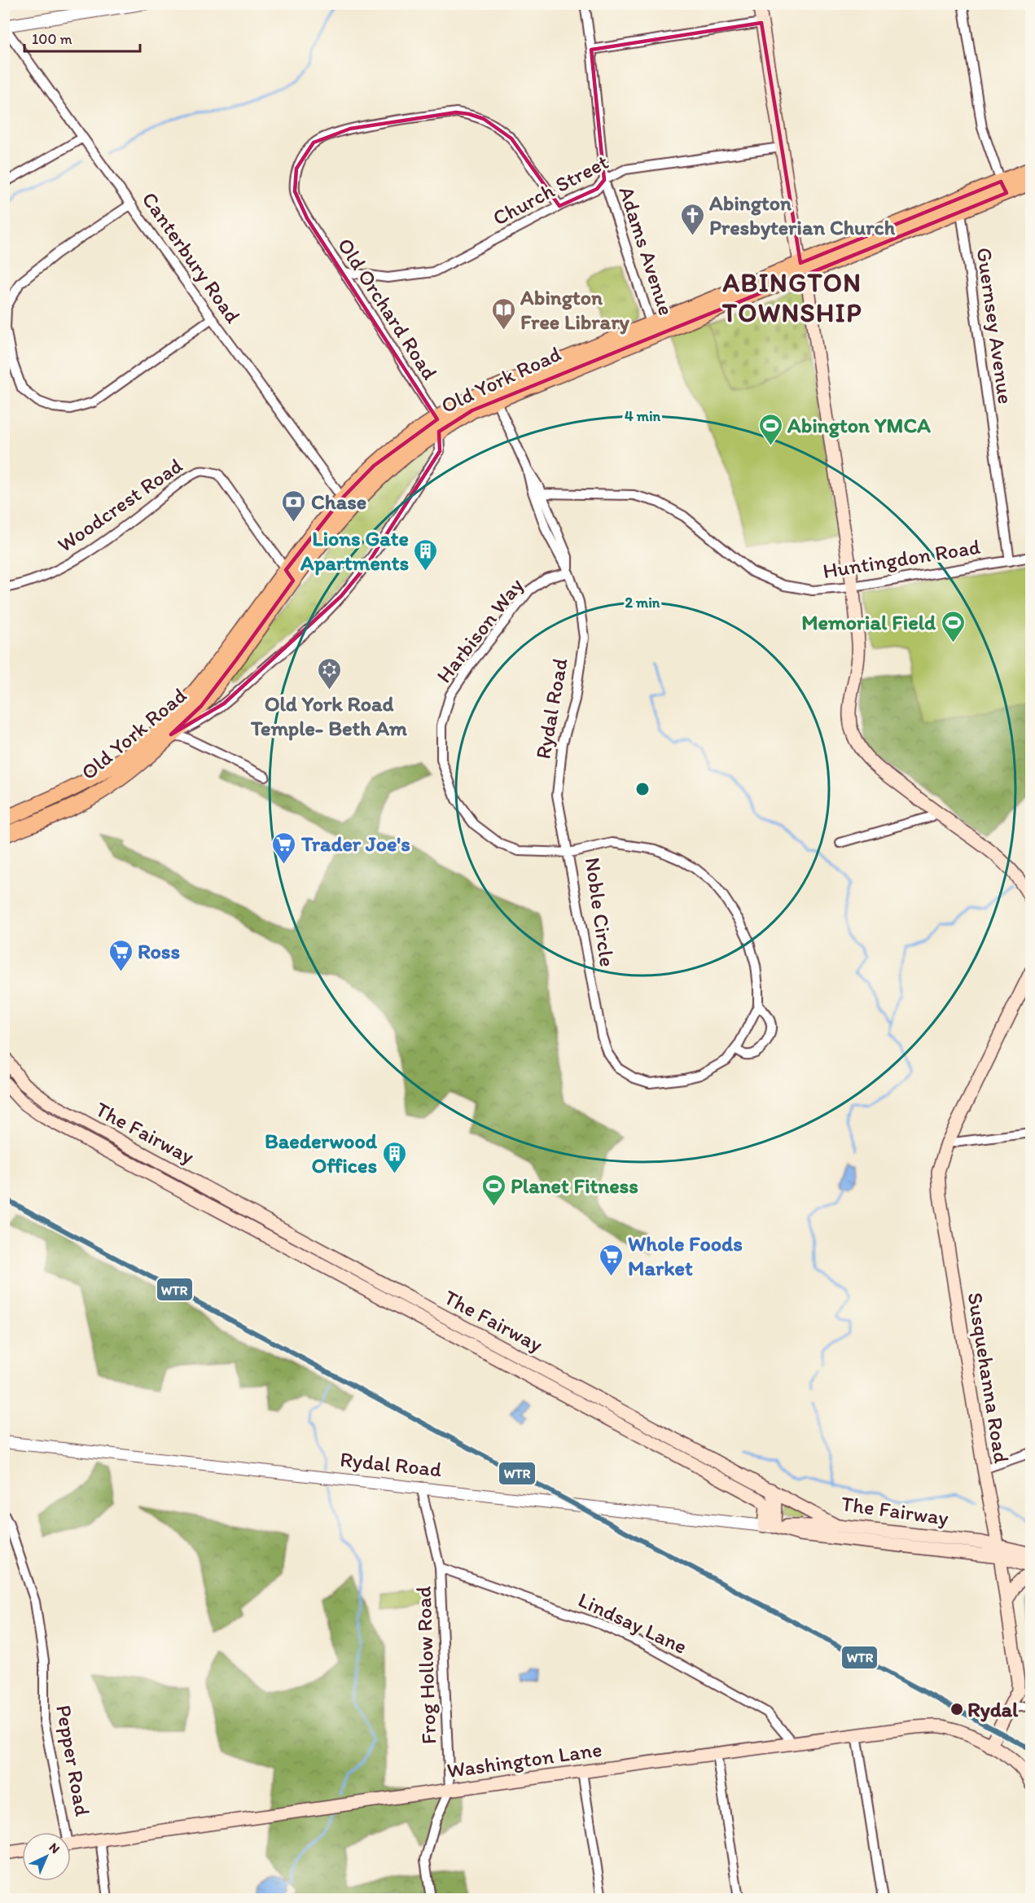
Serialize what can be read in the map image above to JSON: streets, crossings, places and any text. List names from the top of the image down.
{
  "streets": {
    "highway": ["Old York Road"],
    "main road": [
      "Rydal Road",
      "The Fairway",
      "Susquehanna Road",
      "Washington Lane"
    ],
    "street": [
      "Church Street",
      "Adams Avenue",
      "Canterbury Road",
      "Old Orchard Road",
      "Guernsey Avenue",
      "Woodcrest Road",
      "Huntingdon Road",
      "Harbison Way",
      "Noble Circle",
      "Lindsay Lane",
      "Frog Hollow Road",
      "Pepper Road"
    ]
  },
  "crossings": [
    ["Church Street", "Adams Avenue"],
    ["Church Street", "Old Orchard Road"],
    ["Adams Avenue", "Old York Road"],
    ["Canterbury Road", "Old York Road"],
    ["Old Orchard Road", "Old York Road"],
    ["Guernsey Avenue", "Old York Road"],
    ["Guernsey Avenue", "Huntingdon Road"],
    ["Old York Road", "Woodcrest Road"],
    ["Old York Road", "Rydal Road"],
    ["Huntingdon Road", "Rydal Road"],
    ["Harbison Way", "Rydal Road"],
    ["Harbison Way", "Noble Circle"],
    ["Rydal Road", "Noble Circle"],
    ["Rydal Road", "The Fairway"],
    ["Rydal Road", "Susquehanna Road"],
    ["Rydal Road", "Frog Hollow Road"],
    ["The Fairway", "Susquehanna Road"],
    ["Susquehanna Road", "Washington Lane"],
    ["Lindsay Lane", "Frog Hollow Road"],
    ["Lindsay Lane", "Washington Lane"],
    ["Frog Hollow Road", "Washington Lane"],
    ["Washington Lane", "Pepper Road"]
  ],
  "districts": ["ABINGTON TOWNSHIP"],
  "places": {
    "church": ["Abington Presbyterian Church"],
    "library": ["Abington Free Library"],
    "sports": ["Abington YMCA", "Memorial Field", "Planet Fitness"],
    "bank": ["Chase"],
    "building": ["Lions Gate Apartments", "Baederwood Offices"],
    "synagogue": ["Old York Road Temple- Beth Am"],
    "supermarket": ["Trader Joe's", "Ross", "Whole Foods Market"],
    "other": ["Rydal"]
  },
  "lines": ["transit line WTR"],
  "scale_bar": "100 m",
  "north": "top right",
  "rings": ["4 min", "2 min"]
}
